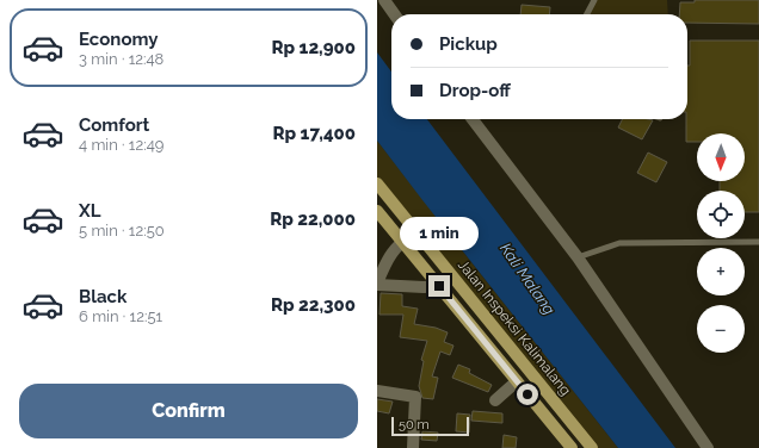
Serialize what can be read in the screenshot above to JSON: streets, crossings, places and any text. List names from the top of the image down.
{
  "streets": {
    "main road": ["Jalan Inspeksi Kalimalang"]
  },
  "water": ["Kali Malang"],
  "scale_bar": "50 m",
  "north": "bottom",
  "page": {
    "list": [
      {
        "name": "Economy",
        "note": "3 min · 12:48",
        "value": "Rp 12,900"
      },
      {
        "name": "Comfort",
        "note": "4 min · 12:49",
        "value": "Rp 17,400"
      },
      {
        "name": "XL",
        "note": "5 min · 12:50",
        "value": "Rp 22,000"
      },
      {
        "name": "Black",
        "note": "6 min · 12:51",
        "value": "Rp 22,300"
      }
    ],
    "banner": ["Pickup", "Drop-off"],
    "map_buttons": ["+", "−"],
    "bubble": "1 min",
    "buttons": "Confirm",
    "scale": "50 m"
  }
}
